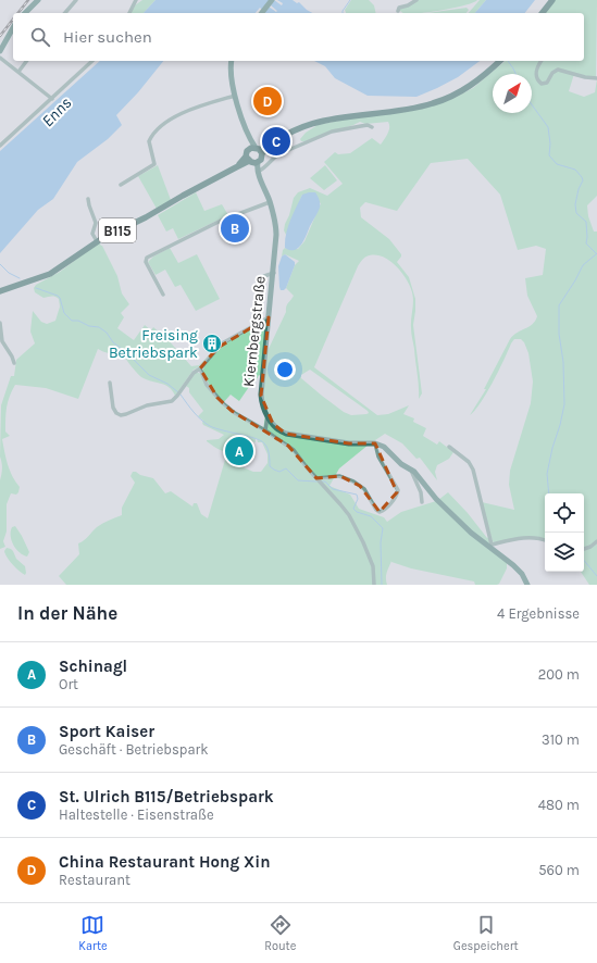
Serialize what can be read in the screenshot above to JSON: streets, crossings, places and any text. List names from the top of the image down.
{
  "streets": {
    "main road": ["B115"],
    "street": ["Kiernbergstraße"]
  },
  "crossings": [
    ["B115", "Kiernbergstraße"]
  ],
  "water": ["Enns"],
  "places": {
    "building": ["Freising Betriebspark"]
  },
  "north": "top right",
  "page": {
    "search": "Hier suchen",
    "pins": [
      "D",
      "C",
      "B",
      "A"
    ],
    "heading": ["In der Nähe", "4 Ergebnisse"],
    "list": [
      {
        "mark": "A",
        "name": "Schinagl",
        "note": "Ort",
        "value": "200 m"
      },
      {
        "mark": "B",
        "name": "Sport Kaiser",
        "note": "Geschäft · Betriebspark",
        "value": "310 m"
      },
      {
        "mark": "C",
        "name": "St. Ulrich B115/Betriebspark",
        "note": "Haltestelle · Eisenstraße",
        "value": "480 m"
      },
      {
        "mark": "D",
        "name": "China Restaurant Hong Xin",
        "note": "Restaurant",
        "value": "560 m"
      }
    ],
    "nav": ["Karte", "Route", "Gespeichert"]
  }
}
